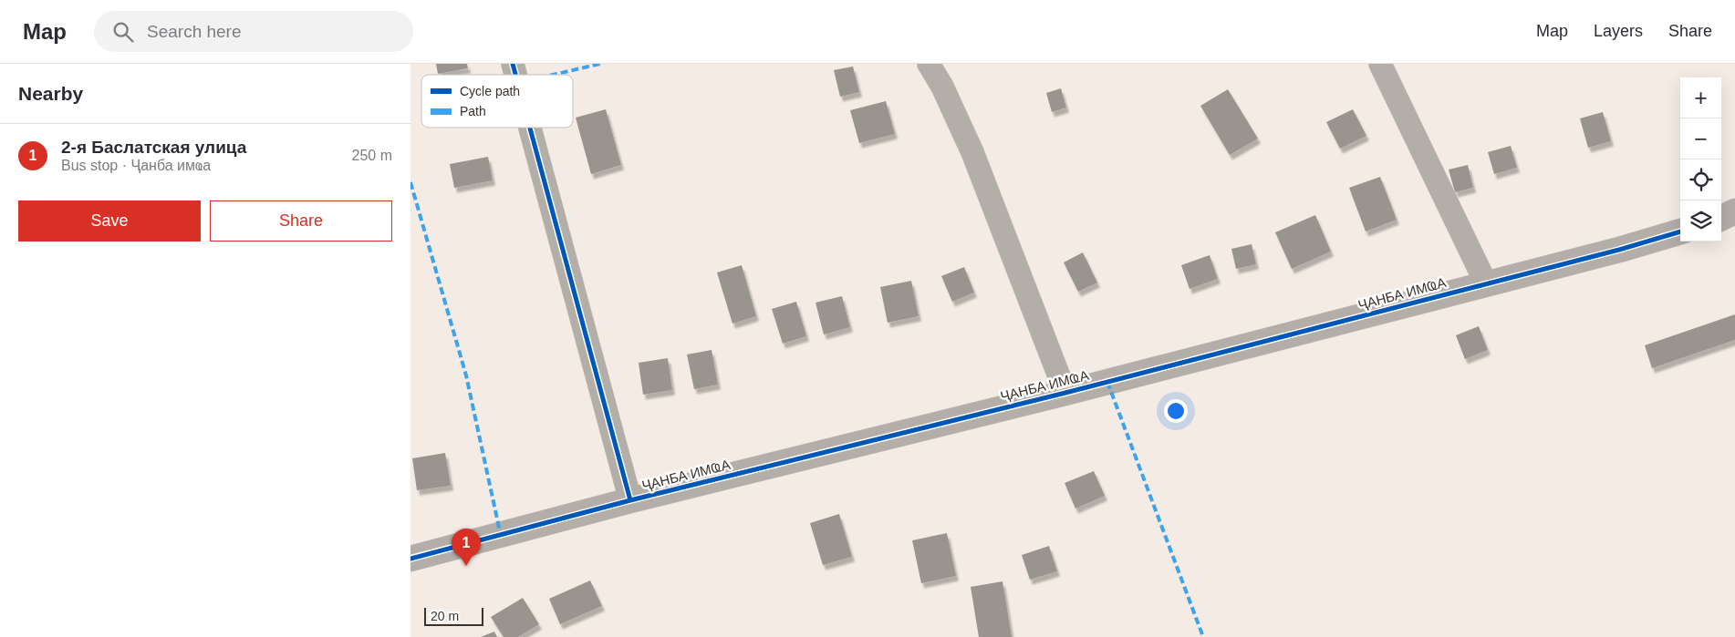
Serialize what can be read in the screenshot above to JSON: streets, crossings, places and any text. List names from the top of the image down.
{
  "streets": {
    "street": ["ҶАНБА ИМҨА"]
  },
  "legend": ["Cycle path", "Path"],
  "scale_bar": "20 m",
  "page": {
    "header": "Map",
    "search": "Search here",
    "nav": ["Map", "Layers", "Share"],
    "heading": "Nearby",
    "map_buttons": ["+", "−"],
    "list": [
      {
        "mark": "1",
        "name": "2-я Баслатская улица",
        "note": "Bus stop · Ҷанба имҩа",
        "value": "250 m"
      }
    ],
    "buttons": ["Save", "Share"],
    "pins": "1",
    "scale": "20 m"
  }
}
